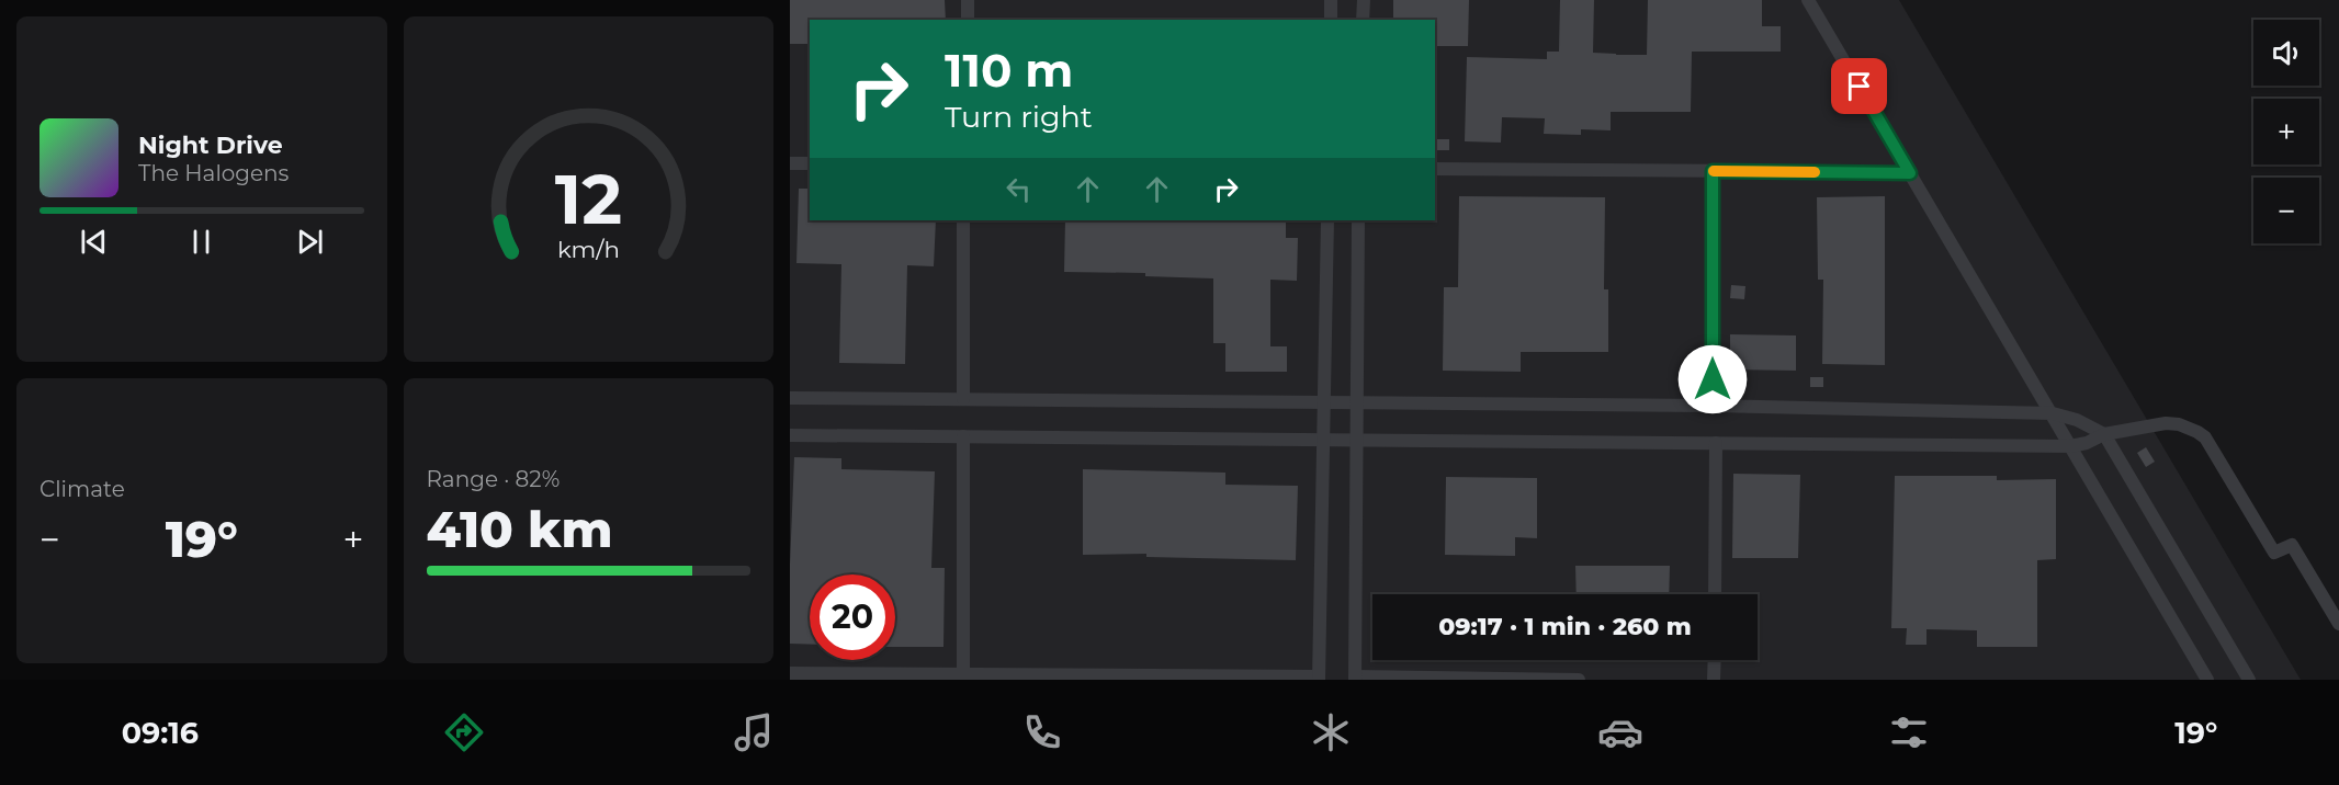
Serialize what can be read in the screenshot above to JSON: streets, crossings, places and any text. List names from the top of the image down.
{
  "page": {
    "map_buttons": ["+", "−"],
    "turn": ["110 m", "Turn right"],
    "song": ["Night Drive", "The Halogens"],
    "tile": [
      "Climate",
      ["Range · 82%", "410 km"]
    ],
    "heat": ["−", "19°", "+"],
    "limit": "20",
    "trip": "09:17 · 1 min · 260 m",
    "tabs": ["09:16", "19°"],
    "gauge": ["12", "km/h"]
  }
}
